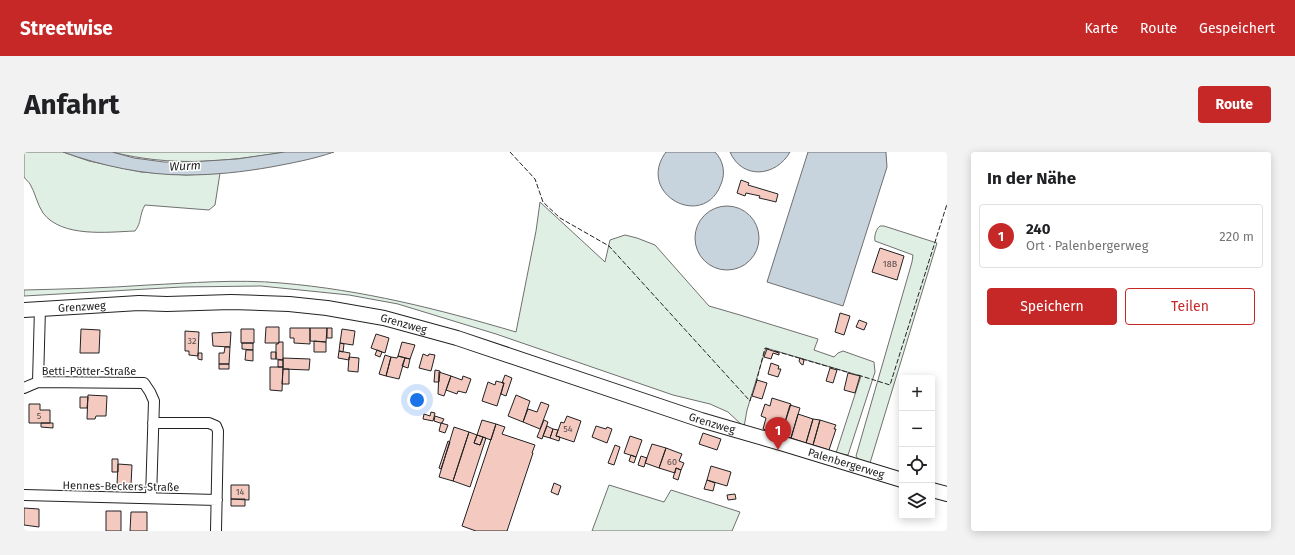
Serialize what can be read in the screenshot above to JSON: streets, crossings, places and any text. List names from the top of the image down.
{
  "streets": {
    "street": [
      "Grenzweg",
      "Betti-Pötter-Straße",
      "Palenbergerweg",
      "Hennes-Beckers-Straße"
    ]
  },
  "crossings": [
    ["Grenzweg", "Palenbergerweg"]
  ],
  "water": ["Wurm"],
  "house_numbers": [
    "18B",
    "32",
    "5",
    "54",
    "60",
    "14"
  ],
  "page": {
    "header": "Streetwise",
    "nav": ["Karte", "Route", "Gespeichert"],
    "buttons": [
      "Route",
      ["Speichern", "Teilen"]
    ],
    "title": "Anfahrt",
    "heading": "In der Nähe",
    "list": [
      {
        "mark": "1",
        "name": "240",
        "note": "Ort · Palenbergerweg",
        "value": "220 m"
      }
    ],
    "map_buttons": ["+", "−"],
    "pins": "1"
  }
}
